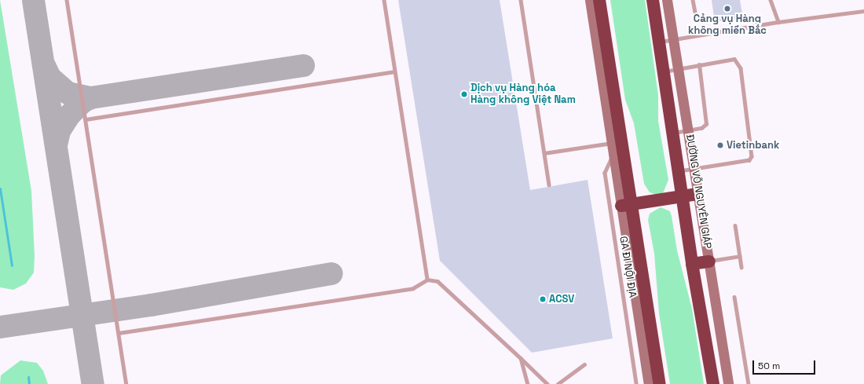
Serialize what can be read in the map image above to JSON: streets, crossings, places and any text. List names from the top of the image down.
{
  "streets": {
    "highway": ["ĐƯỜNG VÕ NGUYÊN GIÁP"],
    "lane": ["GA ĐI NỘI ĐỊA"]
  },
  "places": [
    "Cảng vụ Hàng không miền Bắc",
    "Dịch vụ Hàng hóa Hàng không Việt Nam",
    "Vietinbank",
    "ACSV"
  ],
  "scale_bar": "50 m"
}
